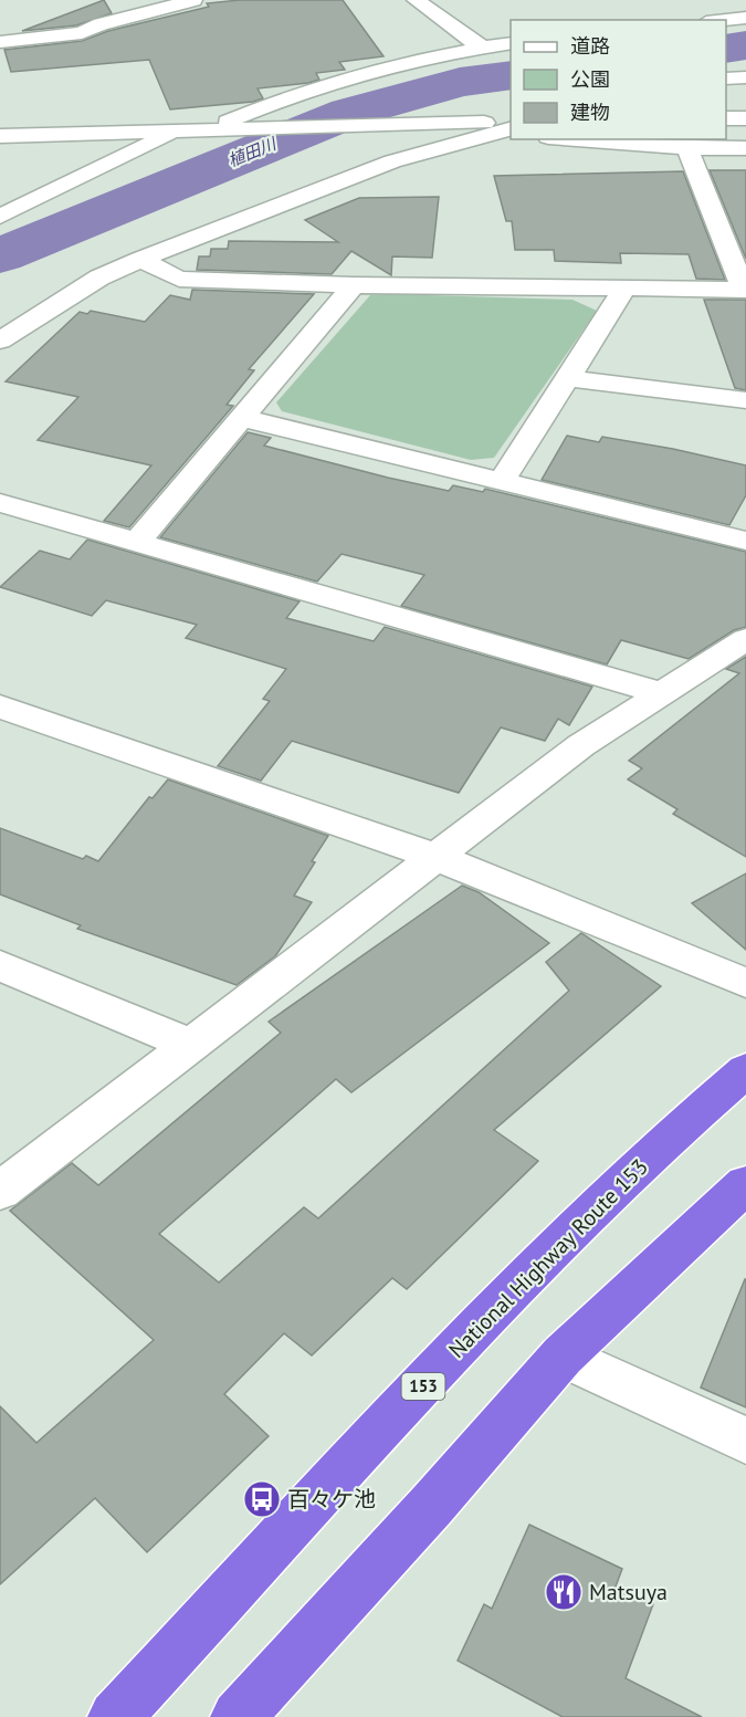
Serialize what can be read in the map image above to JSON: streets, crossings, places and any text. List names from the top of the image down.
{
  "streets": {
    "highway": ["National Highway Route 153", "153"]
  },
  "water": ["植田川"],
  "places": {
    "bus stop": ["百々ケ池"],
    "restaurant": ["Matsuya"]
  },
  "legend": ["道路", "公園", "建物"]
}
